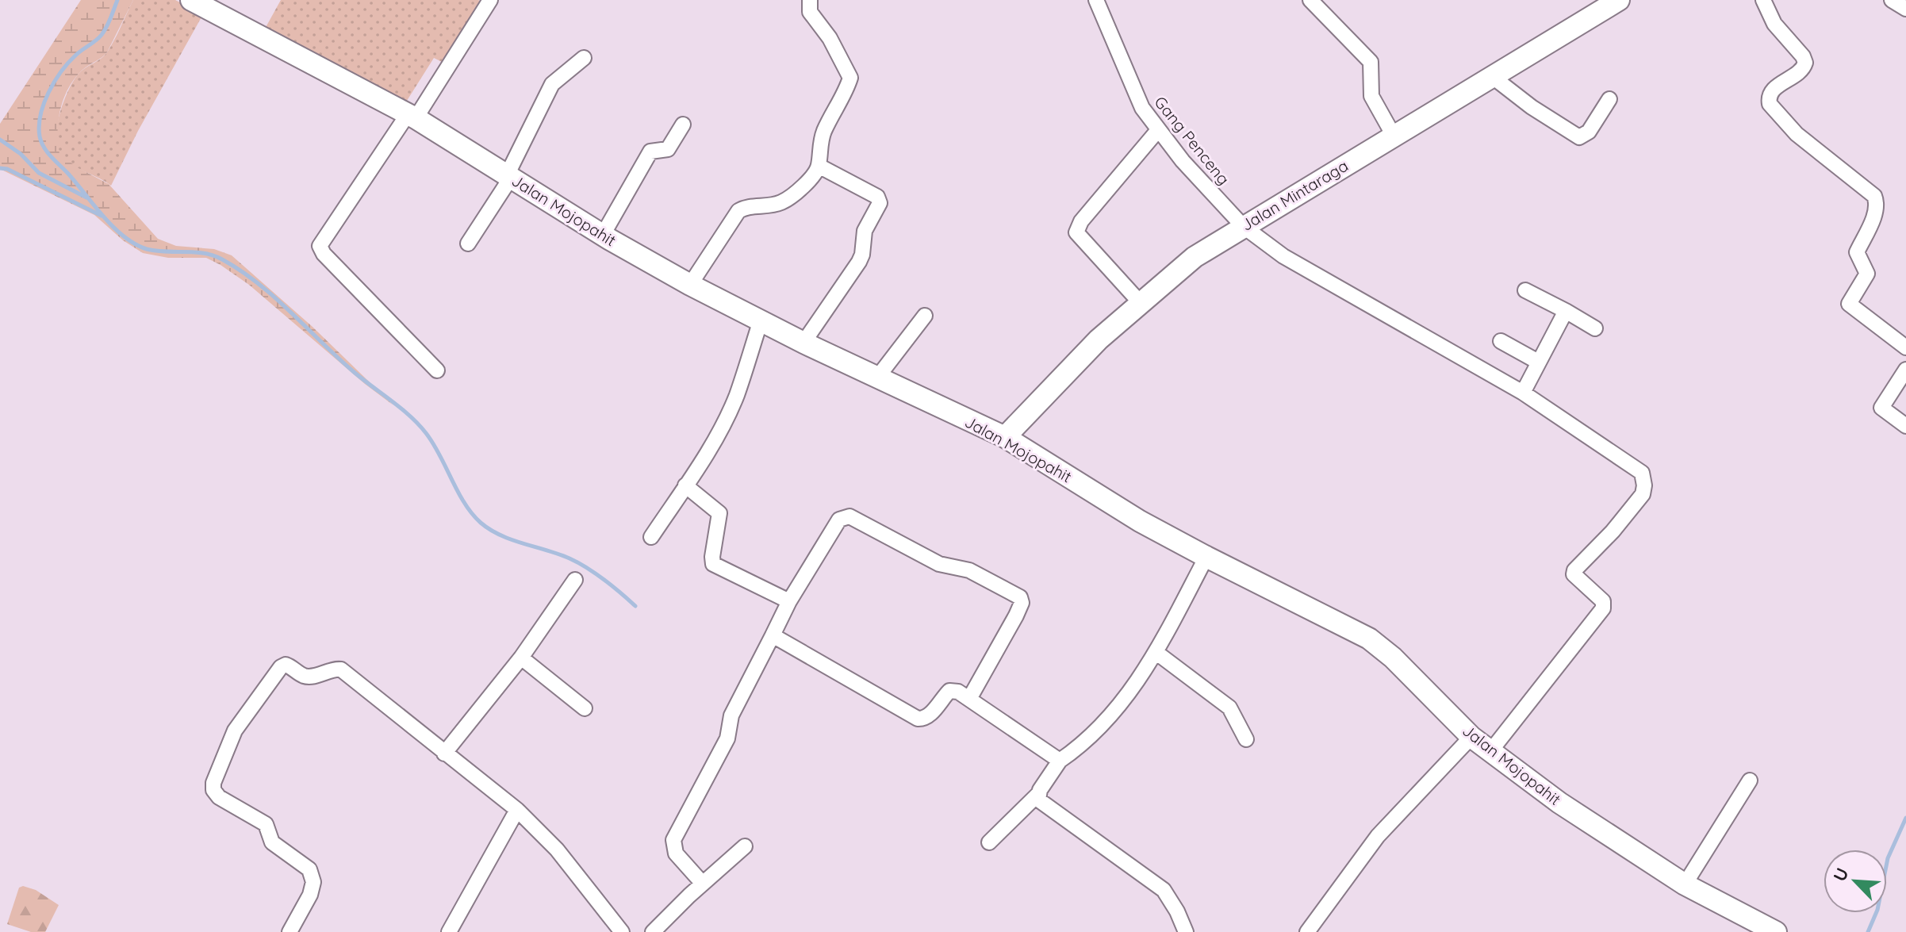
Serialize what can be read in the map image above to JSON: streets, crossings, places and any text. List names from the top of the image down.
{
  "streets": {
    "street": ["Gang Penceng", "Jalan Mintaraga", "Jalan Mojopahit"]
  },
  "crossings": [
    ["Gang Penceng", "Jalan Mintaraga"],
    ["Gang Penceng", "Jalan Mojopahit"],
    ["Jalan Mintaraga", "Jalan Mojopahit"]
  ],
  "north": "top left"
}
